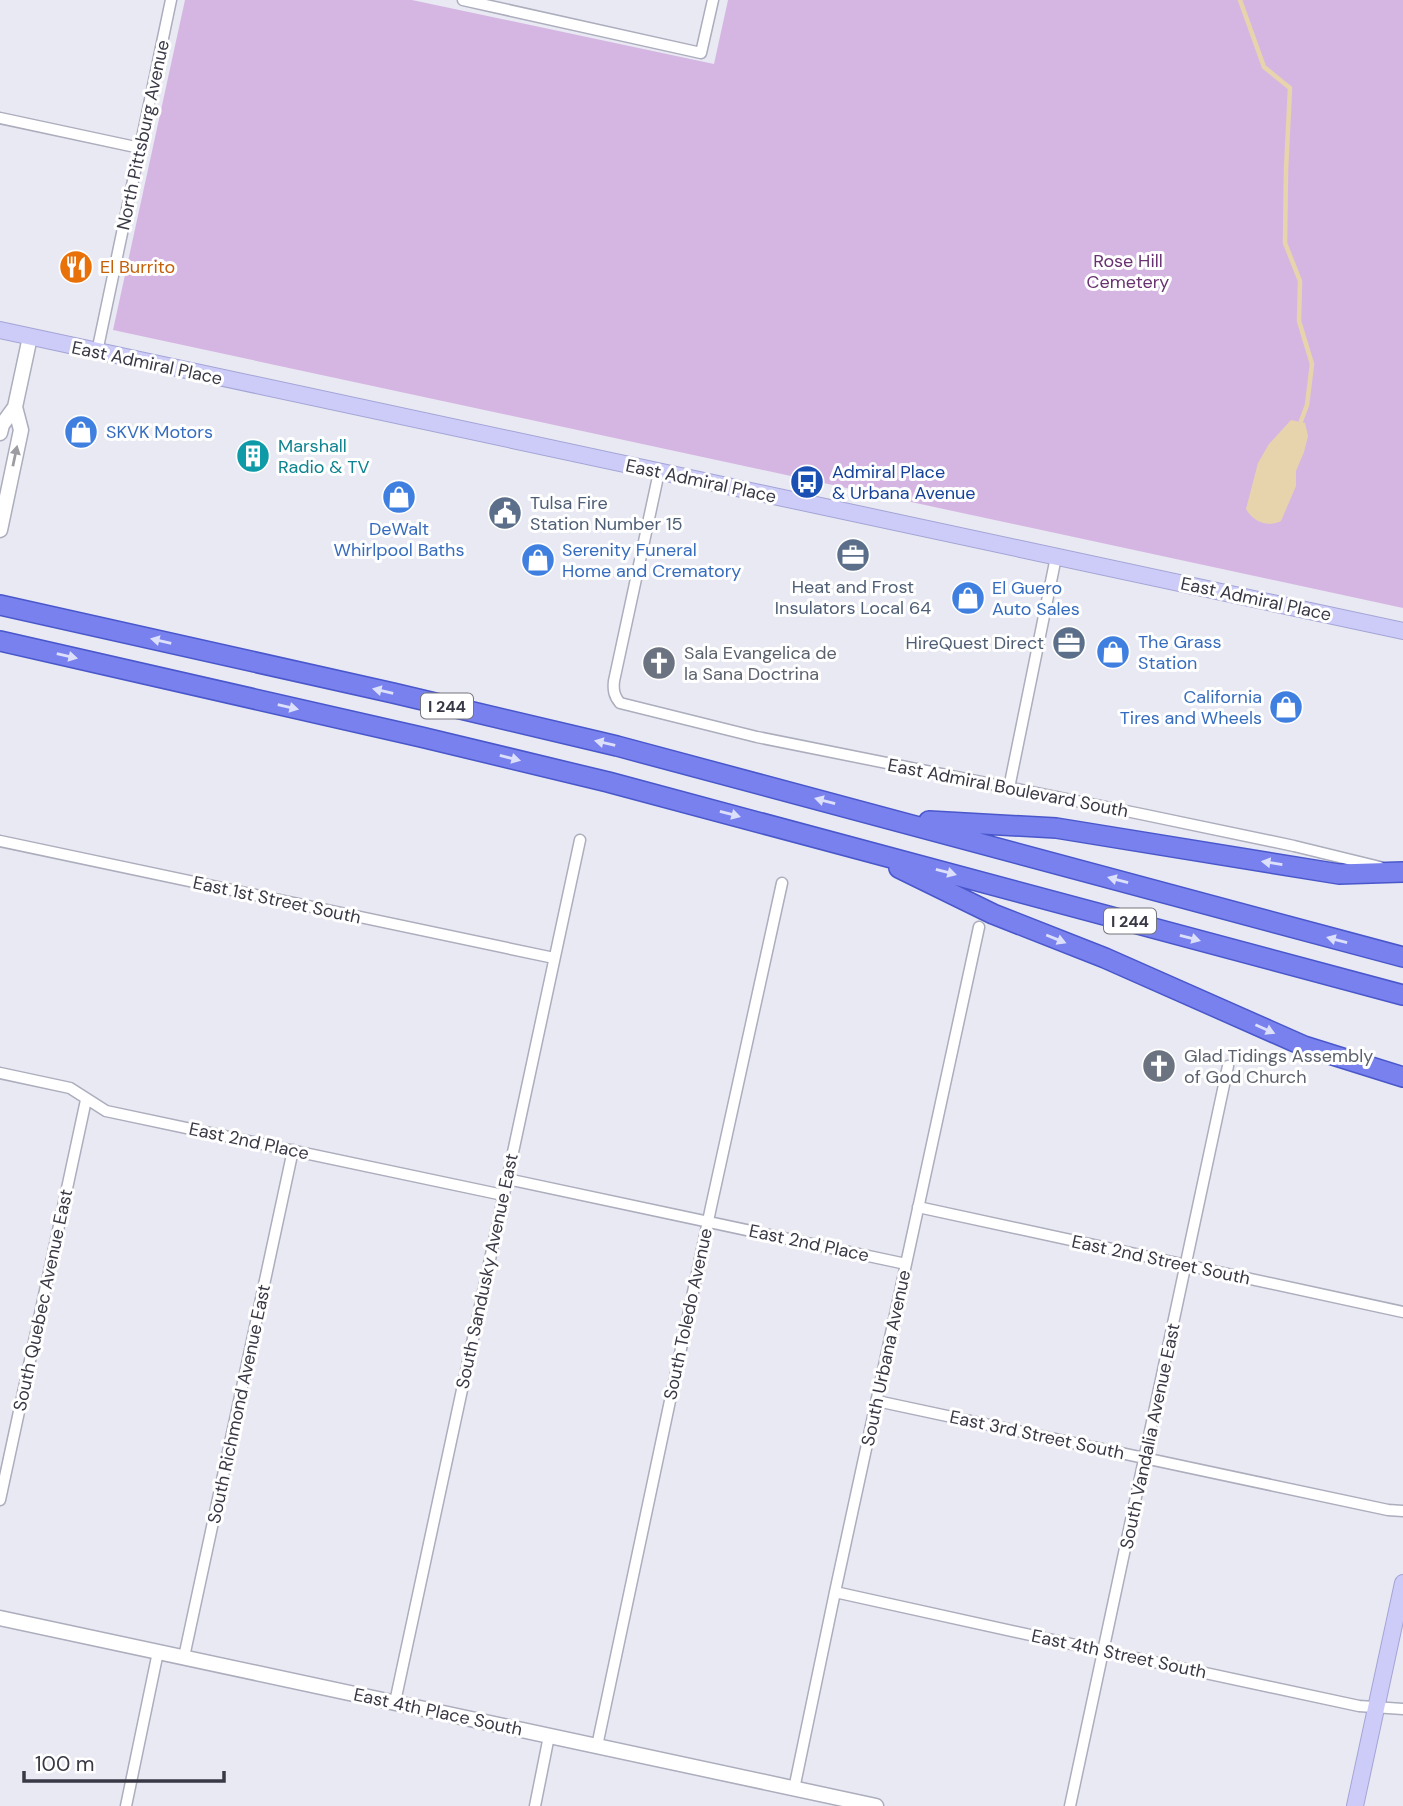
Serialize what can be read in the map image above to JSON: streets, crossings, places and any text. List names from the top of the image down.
{
  "streets": {
    "highway": ["I 244"],
    "main road": ["East Admiral Place"],
    "street": [
      "North Pittsburg Avenue",
      "East Admiral Boulevard South",
      "East 1st Street South",
      "East 2nd Place",
      "East 2nd Street South",
      "South Sandusky Avenue East",
      "South Quebec Avenue East",
      "South Toledo Avenue",
      "South Urbana Avenue",
      "South Richmond Avenue East",
      "East 3rd Street South",
      "South Vandalia Avenue East",
      "East 4th Street South",
      "East 4th Place South"
    ]
  },
  "crossings": [
    ["North Pittsburg Avenue", "East Admiral Place"],
    ["East Admiral Place", "East Admiral Boulevard South"],
    ["East 1st Street South", "South Sandusky Avenue East"],
    ["East 2nd Place", "South Sandusky Avenue East"],
    ["East 2nd Place", "South Quebec Avenue East"],
    ["East 2nd Place", "South Toledo Avenue"],
    ["East 2nd Place", "South Urbana Avenue"],
    ["East 2nd Place", "South Richmond Avenue East"],
    ["East 2nd Street South", "South Urbana Avenue"],
    ["East 2nd Street South", "South Vandalia Avenue East"],
    ["South Sandusky Avenue East", "East 4th Place South"],
    ["South Toledo Avenue", "East 4th Place South"],
    ["South Urbana Avenue", "East 3rd Street South"],
    ["South Urbana Avenue", "East 4th Street South"],
    ["South Urbana Avenue", "East 4th Place South"],
    ["South Richmond Avenue East", "East 4th Place South"],
    ["East 3rd Street South", "South Vandalia Avenue East"],
    ["South Vandalia Avenue East", "East 4th Street South"]
  ],
  "parks": ["Rose Hill Cemetery"],
  "places": {
    "restaurant": ["El Burrito"],
    "shop": [
      "SKVK Motors",
      "DeWalt Whirlpool Baths",
      "Serenity Funeral Home and Crematory",
      "El Guero Auto Sales",
      "The Grass Station",
      "California Tires and Wheels"
    ],
    "building": ["Marshall Radio & TV"],
    "bus stop": ["Admiral Place & Urbana Avenue"],
    "public building": ["Tulsa Fire Station Number 15"],
    "office": ["Heat and Frost Insulators Local 64", "HireQuest Direct"],
    "church": ["Sala Evangelica de la Sana Doctrina", "Glad Tidings Assembly of God Church"]
  },
  "scale_bar": "100 m"
}
